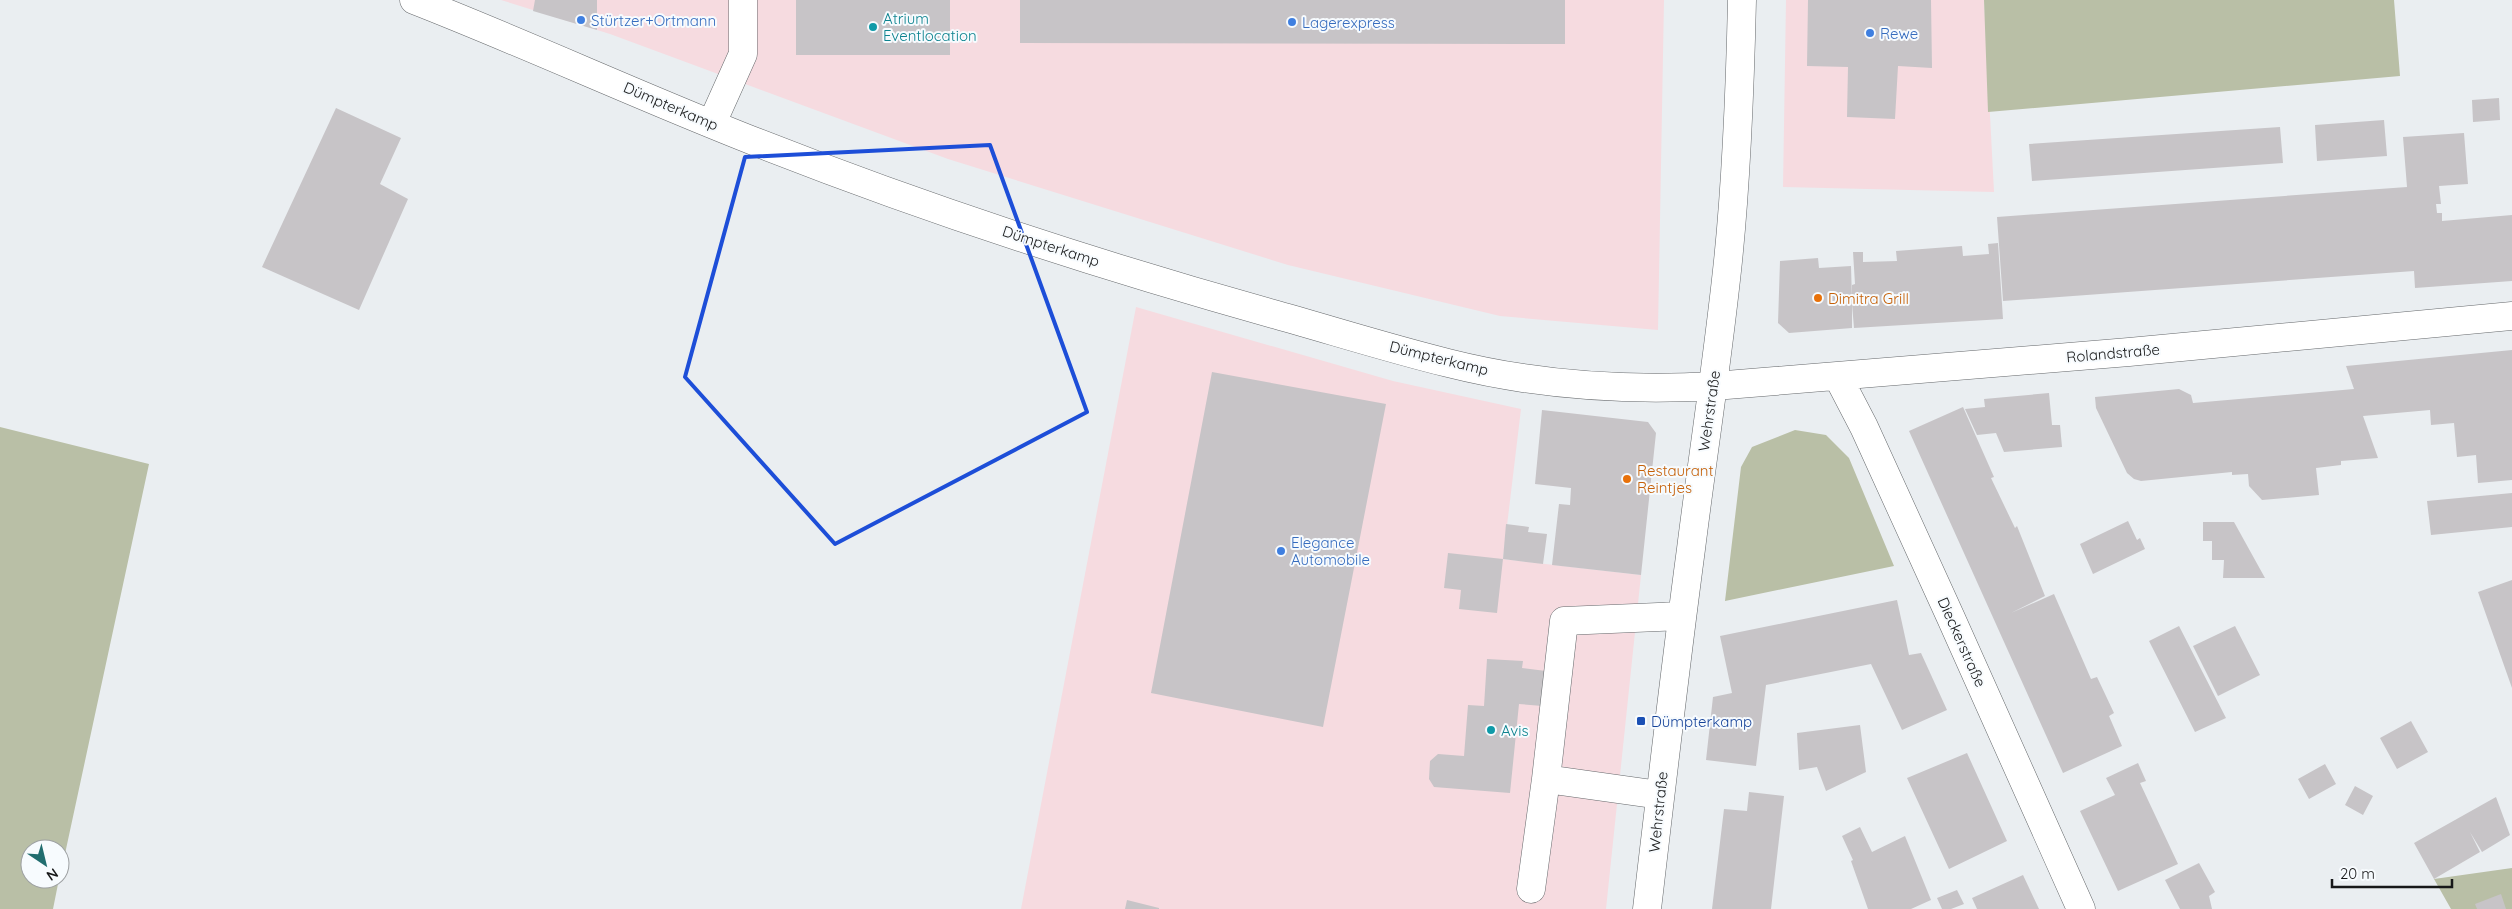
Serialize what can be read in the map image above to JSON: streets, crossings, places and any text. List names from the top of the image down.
{
  "streets": {
    "street": [
      "Dümpterkamp",
      "Rolandstraße",
      "Wehrstraße",
      "Dieckerstraße"
    ]
  },
  "crossings": [
    ["Dümpterkamp", "Rolandstraße"],
    ["Dümpterkamp", "Wehrstraße"],
    ["Rolandstraße", "Wehrstraße"],
    ["Rolandstraße", "Dieckerstraße"]
  ],
  "places": {
    "other": [
      "Stürtzer+Ortmann",
      "Lagerexpress",
      "Atrium Eventlocation",
      "Rewe",
      "Dimitra Grill",
      "Restaurant Reintjes",
      "Elegance Automobile",
      "Avis"
    ],
    "transit": ["Dümpterkamp"]
  },
  "scale_bar": "20 m",
  "north": "bottom right"
}
